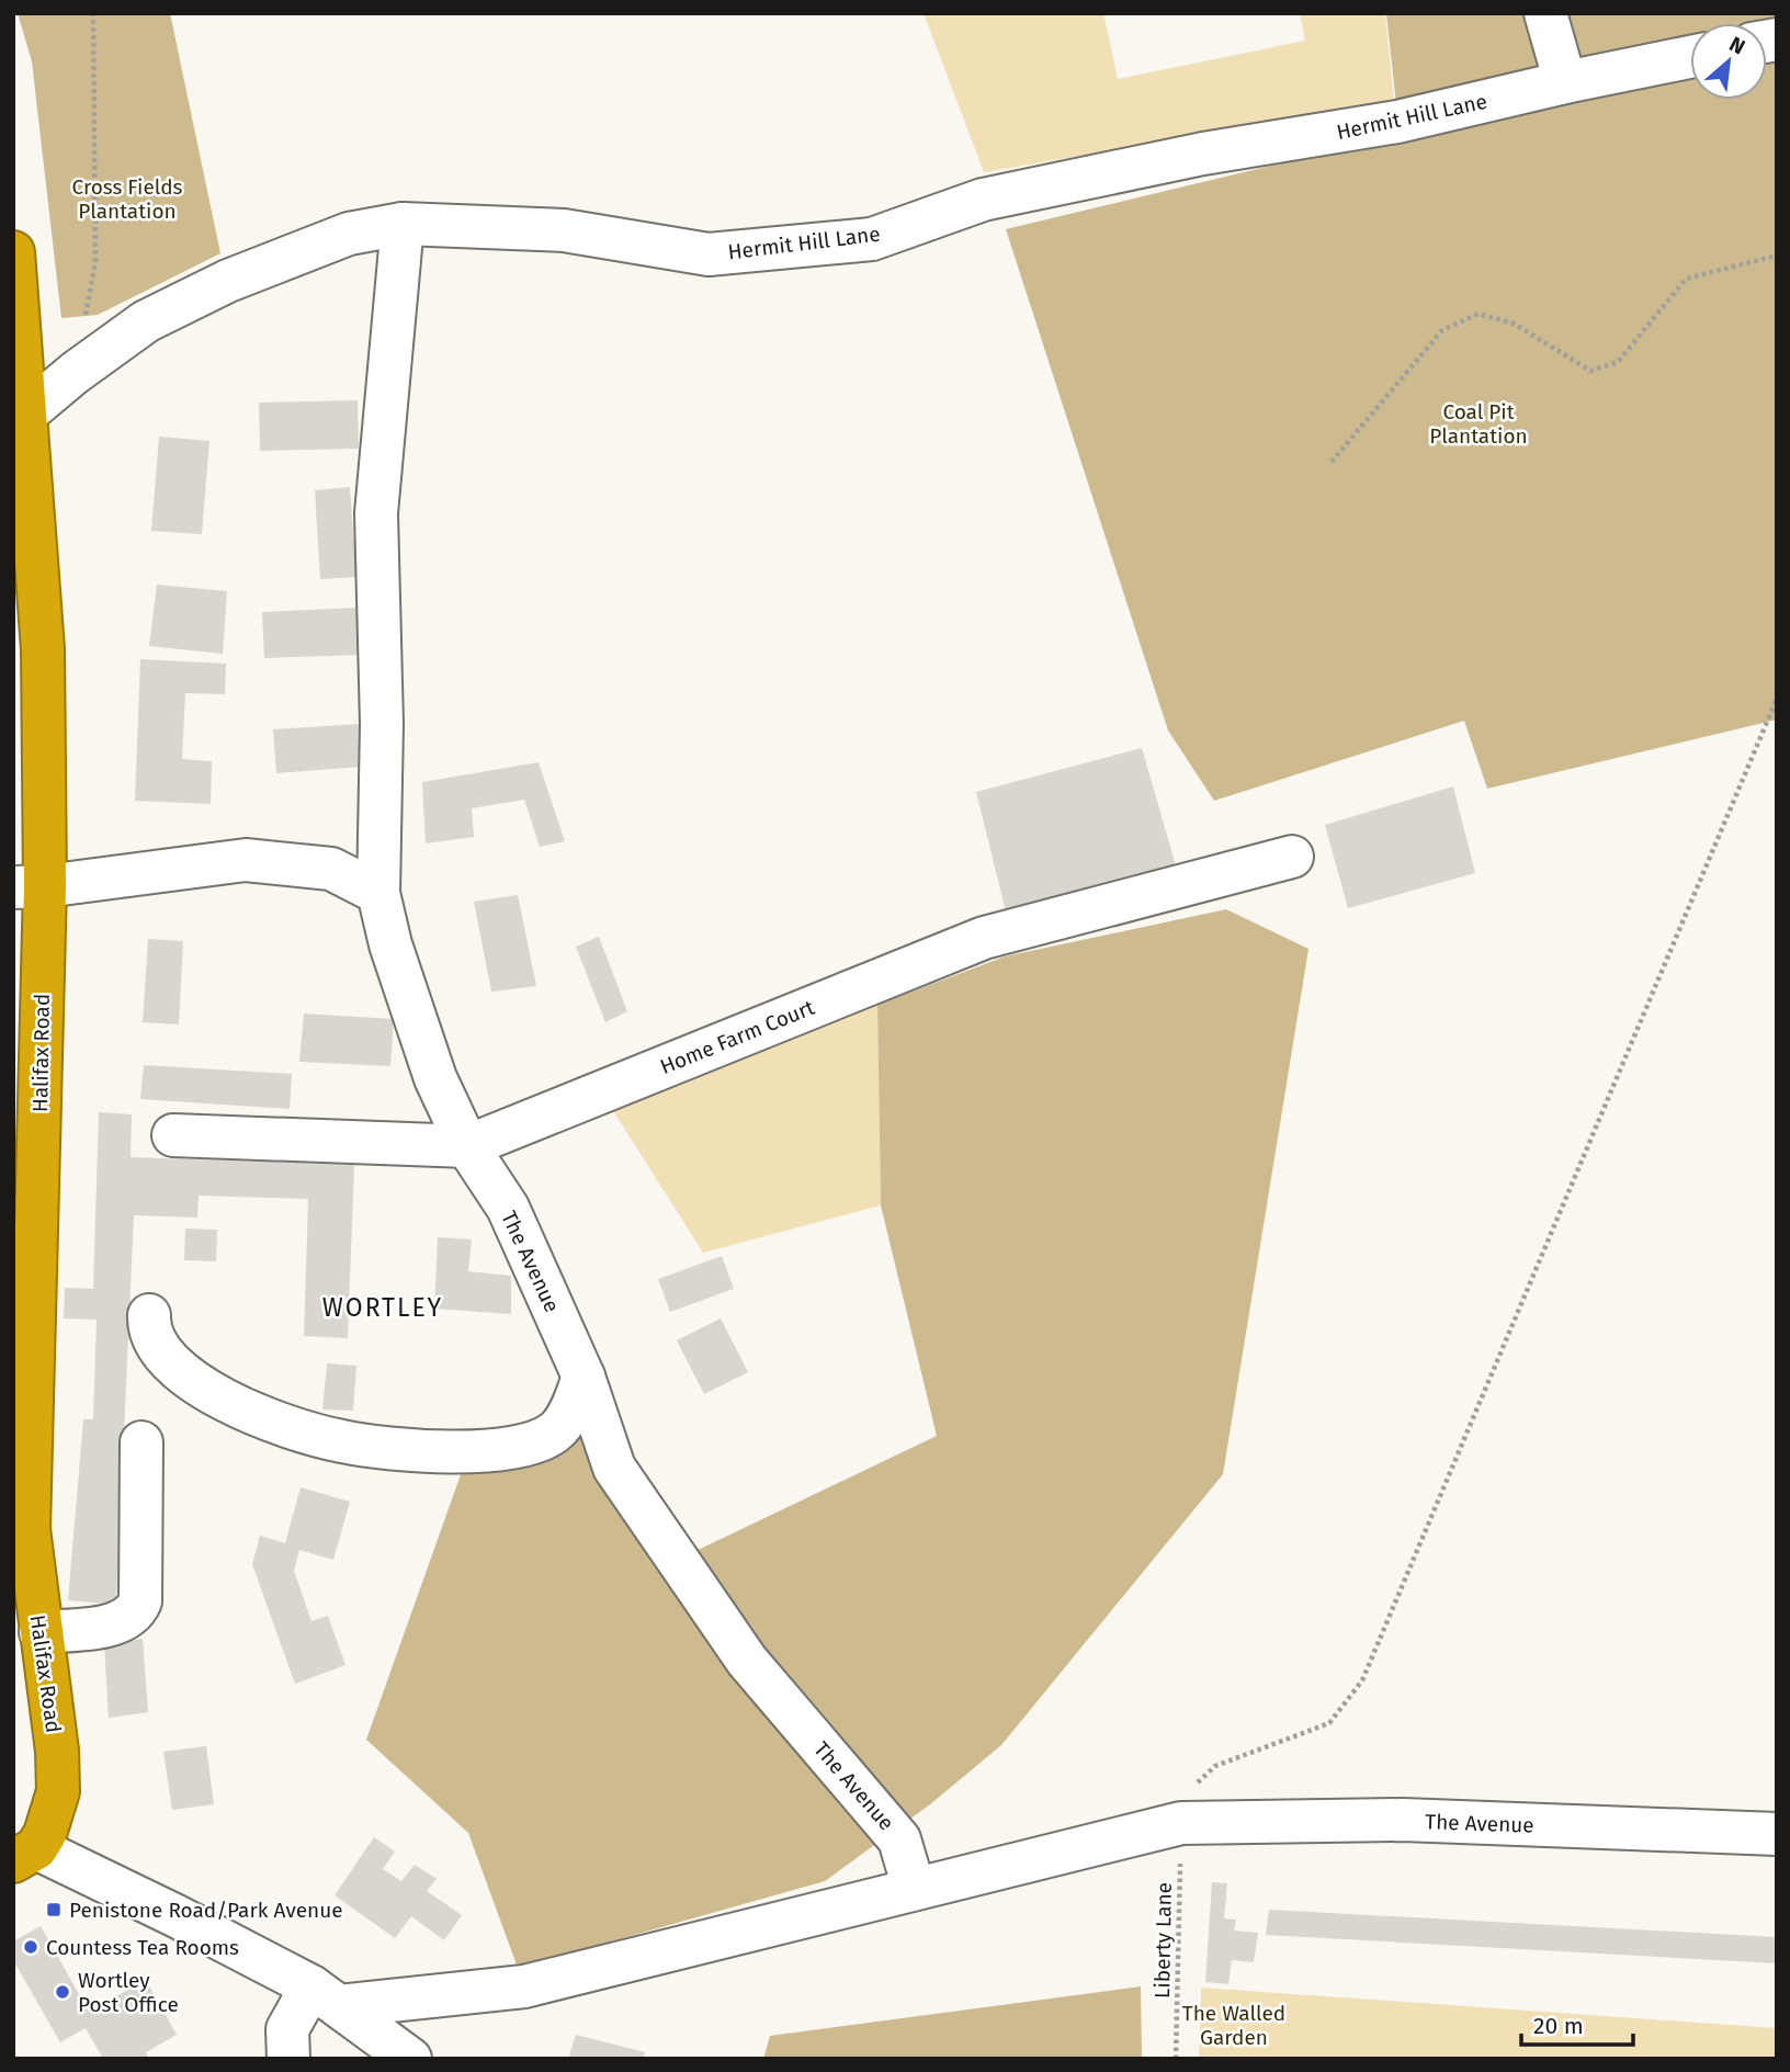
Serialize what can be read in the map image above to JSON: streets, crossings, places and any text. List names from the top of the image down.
{
  "streets": {
    "highway": ["Halifax Road"],
    "street": ["Hermit Hill Lane", "Home Farm Court", "The Avenue"],
    "path": ["Liberty Lane"]
  },
  "crossings": [
    ["Hermit Hill Lane", "Halifax Road"],
    ["Hermit Hill Lane", "The Avenue"],
    ["Home Farm Court", "The Avenue"],
    ["The Avenue", "Liberty Lane"]
  ],
  "districts": ["WORTLEY"],
  "parks": ["Cross Fields Plantation", "Coal Pit Plantation", "The Walled Garden"],
  "places": {
    "transit": ["Penistone Road/Park Avenue"],
    "other": ["Countess Tea Rooms", "Wortley Post Office"]
  },
  "scale_bar": "20 m",
  "north": "top right"
}
